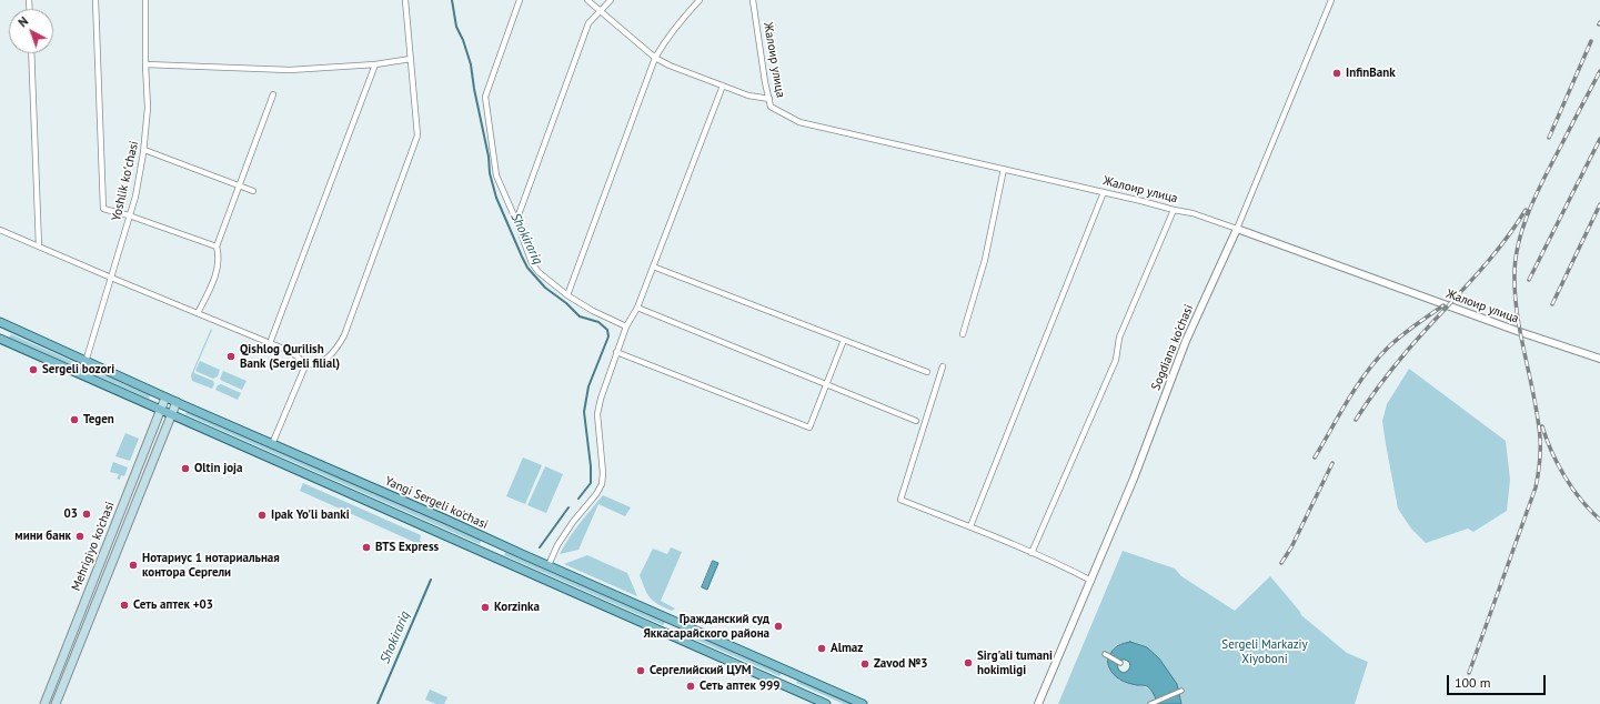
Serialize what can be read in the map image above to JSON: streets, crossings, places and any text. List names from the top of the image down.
{
  "streets": {
    "main road": ["Yangi Sergeli ko'chasi", "Mehrigiyo ko'chasi"],
    "street": ["Жалоир улица", "Yoshlik koʻchasi", "Sogdiana ko'chasi"]
  },
  "crossings": [
    ["Жалоир улица", "Sogdiana ko'chasi"],
    ["Yoshlik koʻchasi", "Yangi Sergeli ko'chasi"],
    ["Yangi Sergeli ko'chasi", "Mehrigiyo ko'chasi"]
  ],
  "water": ["Shokirariq"],
  "parks": ["Sergeli Markaziy Xiyoboni"],
  "places": [
    "InfinBank",
    "Qishlog Qurilish Bank (Sergeli filial)",
    "Sergeli bozori",
    "Tegen",
    "Oltin joja",
    "03",
    "Ipak Yo'li banki",
    "мини банк",
    "BTS Express",
    "Нотариус 1 нотариальная контора Сергели",
    "Сеть аптек +03",
    "Korzinka",
    "Гражданский суд Яккасарайского района",
    "Almaz",
    "Sirg'ali tumani hokimligi",
    "Zavod №3",
    "Сергелийский ЦУМ",
    "Сеть аптек 999"
  ],
  "scale_bar": "100 m",
  "north": "top left"
}
